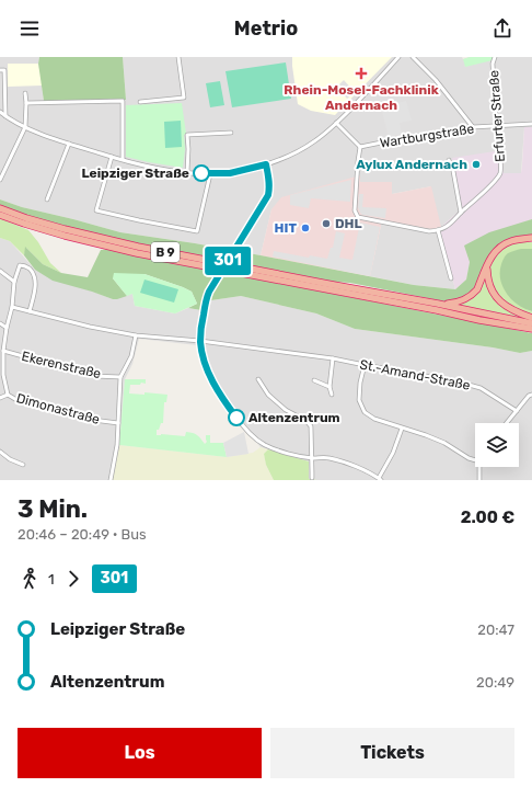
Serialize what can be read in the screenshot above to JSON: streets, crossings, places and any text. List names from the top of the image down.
{
  "streets": {
    "highway": ["B 9"],
    "street": [
      "Erfurter Straße",
      "Wartburgstraße",
      "Ekerenstraße",
      "St.-Amand-Straße",
      "Dimonastraße"
    ]
  },
  "crossings": [
    ["Erfurter Straße", "Wartburgstraße"],
    ["Ekerenstraße", "Dimonastraße"],
    ["St.-Amand-Straße", "Dimonastraße"]
  ],
  "places": {
    "health": ["Rhein-Mosel-Fachklinik Andernach"],
    "other": [
      "Aylux Andernach",
      "Leipziger Straße",
      "DHL",
      "HIT",
      "Altenzentrum"
    ]
  },
  "lines": ["bus line 301"],
  "page": {
    "header": "Metrio",
    "on_map": "301",
    "heading": ["3 Min.", "20:46 – 20:49 · Bus", "2.00 €"],
    "legs": ["1", "301"],
    "list": [
      {
        "name": "Leipziger Straße",
        "value": "20:47"
      },
      {
        "name": "Altenzentrum",
        "value": "20:49"
      }
    ],
    "buttons": ["Los", "Tickets"]
  }
}
